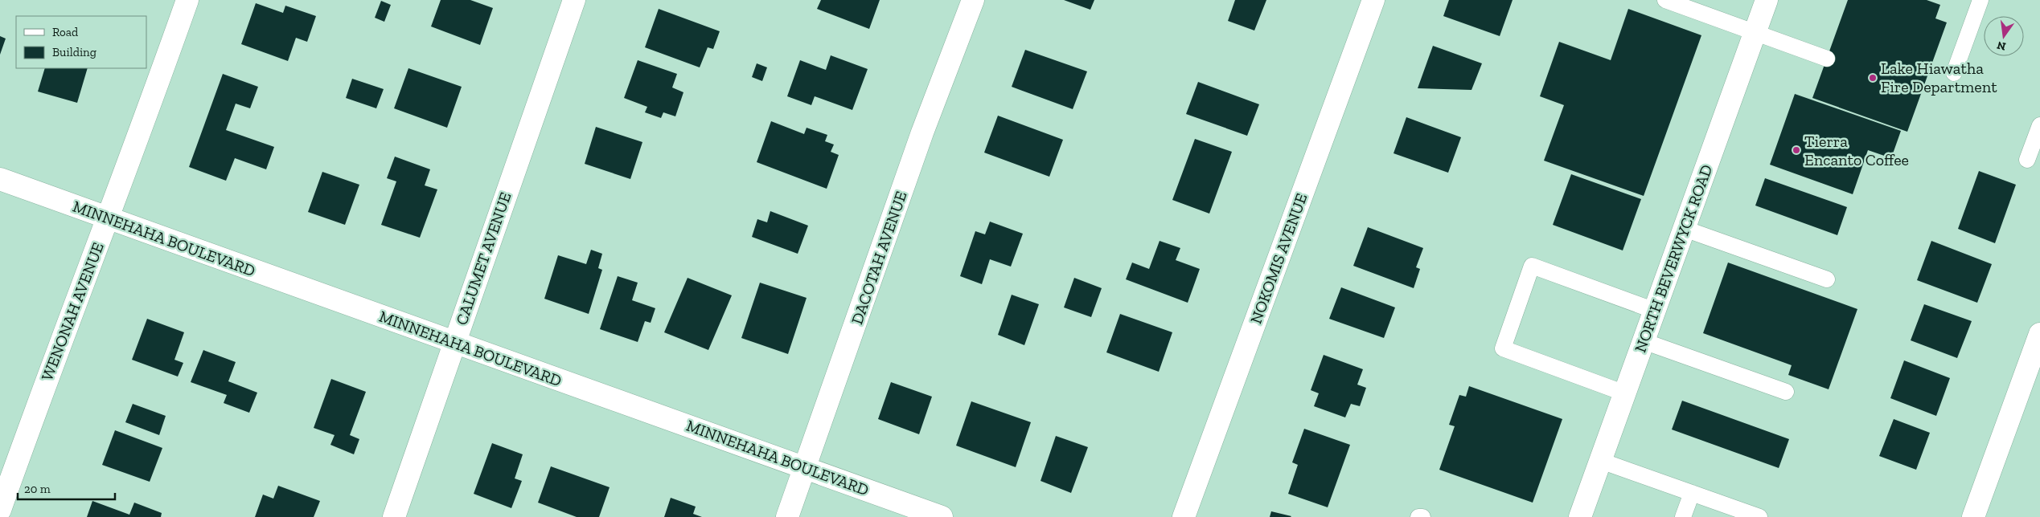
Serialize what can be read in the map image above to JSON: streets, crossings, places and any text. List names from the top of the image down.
{
  "streets": {
    "street": [
      "MINNEHAHA BOULEVARD",
      "DACOTAH AVENUE",
      "CALUMET AVENUE",
      "NOKOMIS AVENUE",
      "NORTH BEVERWYCK ROAD",
      "WENONAH AVENUE"
    ]
  },
  "crossings": [
    ["MINNEHAHA BOULEVARD", "DACOTAH AVENUE"],
    ["MINNEHAHA BOULEVARD", "CALUMET AVENUE"],
    ["MINNEHAHA BOULEVARD", "WENONAH AVENUE"]
  ],
  "places": ["Lake Hiawatha Fire Department", "Tierra Encanto Coffee"],
  "legend": ["Road", "Building"],
  "scale_bar": "20 m",
  "north": "bottom"
}
